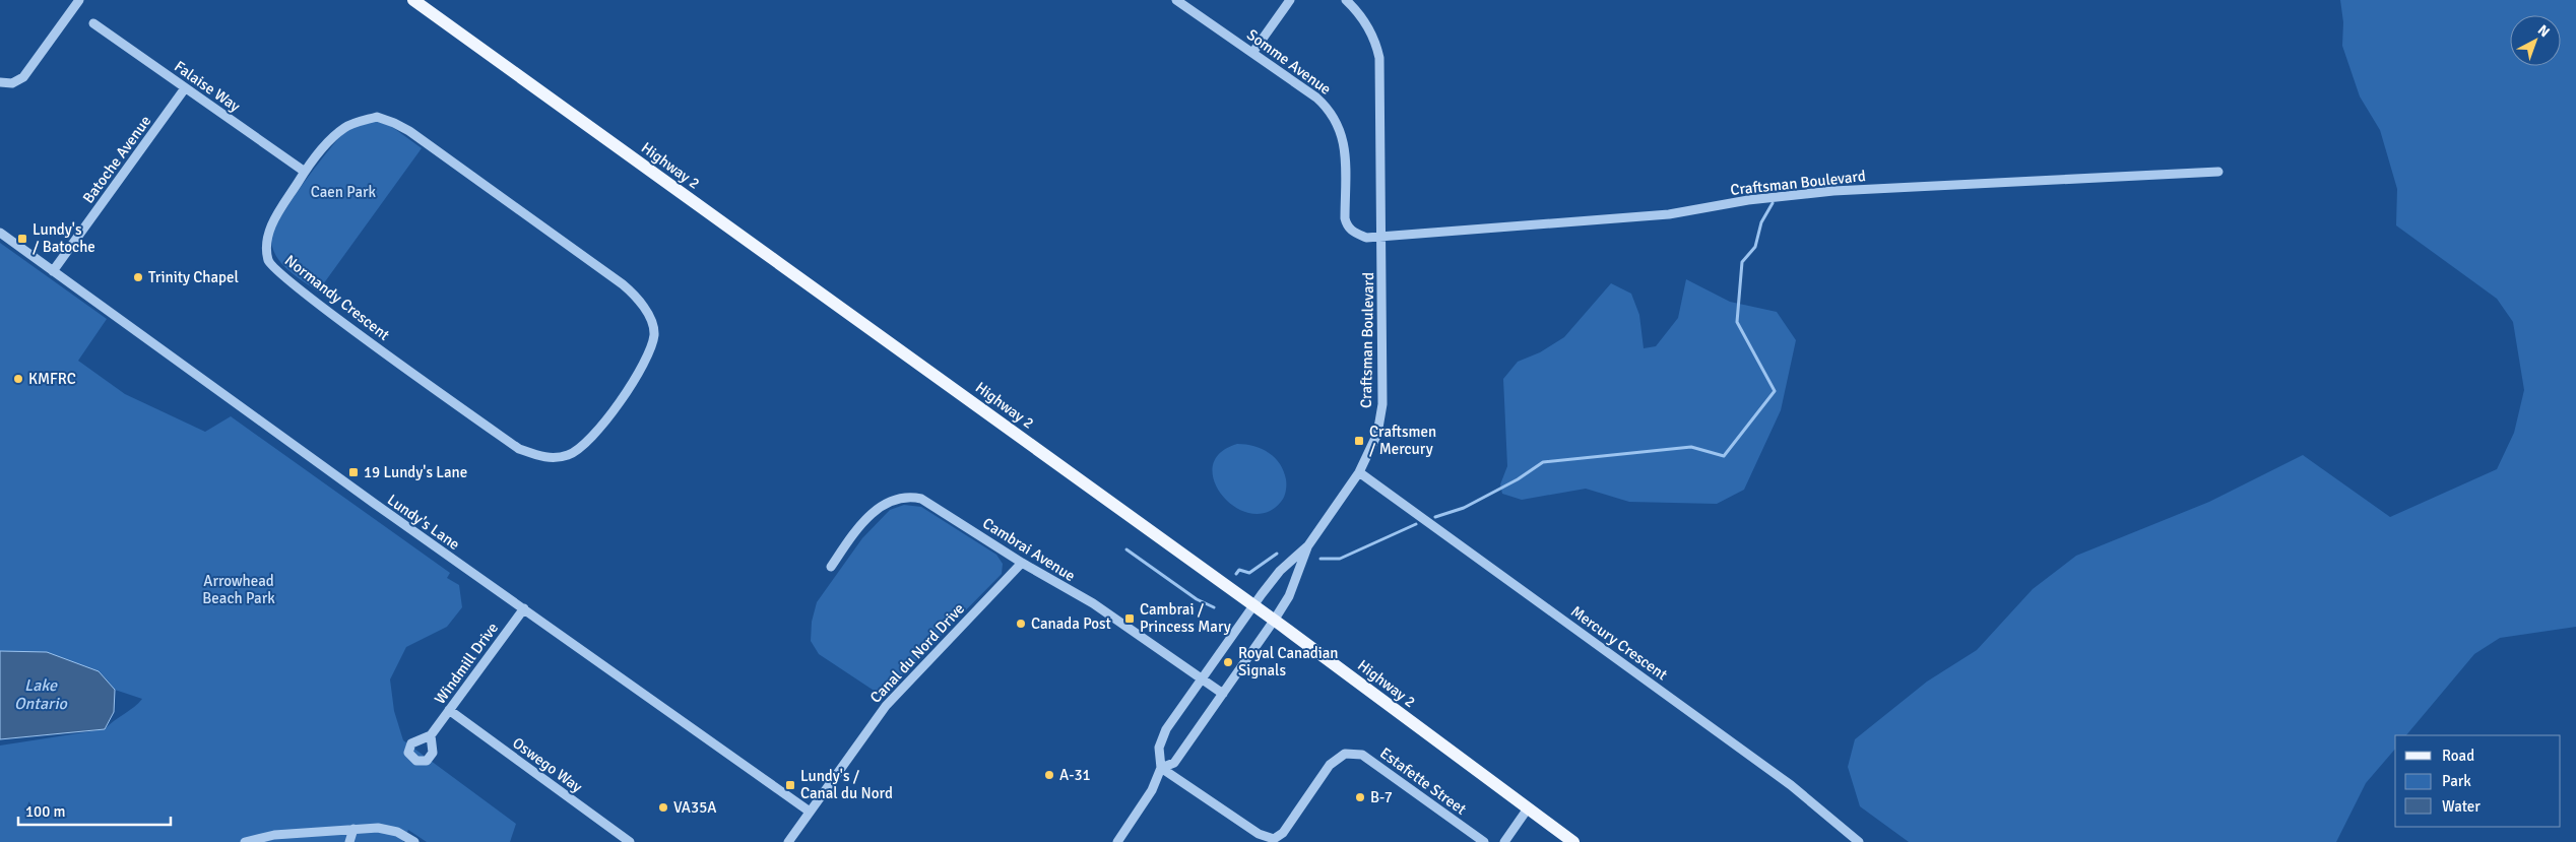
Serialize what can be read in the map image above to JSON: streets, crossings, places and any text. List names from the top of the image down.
{
  "streets": {
    "main road": ["Highway 2"],
    "street": [
      "Somme Avenue",
      "Falaise Way",
      "Batoche Avenue",
      "Craftsman Boulevard",
      "Normandy Crescent",
      "Lundy's Lane",
      "Cambrai Avenue",
      "Mercury Crescent",
      "Canal du Nord Drive",
      "Windmill Drive",
      "Oswego Way",
      "Estafette Street"
    ]
  },
  "crossings": [
    ["Somme Avenue", "Craftsman Boulevard"],
    ["Falaise Way", "Batoche Avenue"],
    ["Falaise Way", "Normandy Crescent"],
    ["Batoche Avenue", "Lundy's Lane"],
    ["Highway 2", "Craftsman Boulevard"],
    ["Craftsman Boulevard", "Cambrai Avenue"],
    ["Craftsman Boulevard", "Mercury Crescent"],
    ["Craftsman Boulevard", "Estafette Street"],
    ["Lundy's Lane", "Canal du Nord Drive"],
    ["Lundy's Lane", "Windmill Drive"],
    ["Cambrai Avenue", "Canal du Nord Drive"],
    ["Windmill Drive", "Oswego Way"]
  ],
  "water": ["Lake Ontario"],
  "parks": ["Caen Park", "Arrowhead Beach Park"],
  "places": {
    "transit": [
      "Lundy's / Batoche",
      "Craftsmen / Mercury",
      "19 Lundy's Lane",
      "Cambrai / Princess Mary",
      "Lundy's / Canal du Nord"
    ],
    "other": [
      "Trinity Chapel",
      "KMFRC",
      "Canada Post",
      "Royal Canadian Signals",
      "A-31",
      "B-7",
      "VA35A"
    ]
  },
  "legend": ["Road", "Park", "Water"],
  "scale_bar": "100 m",
  "north": "top right"
}
